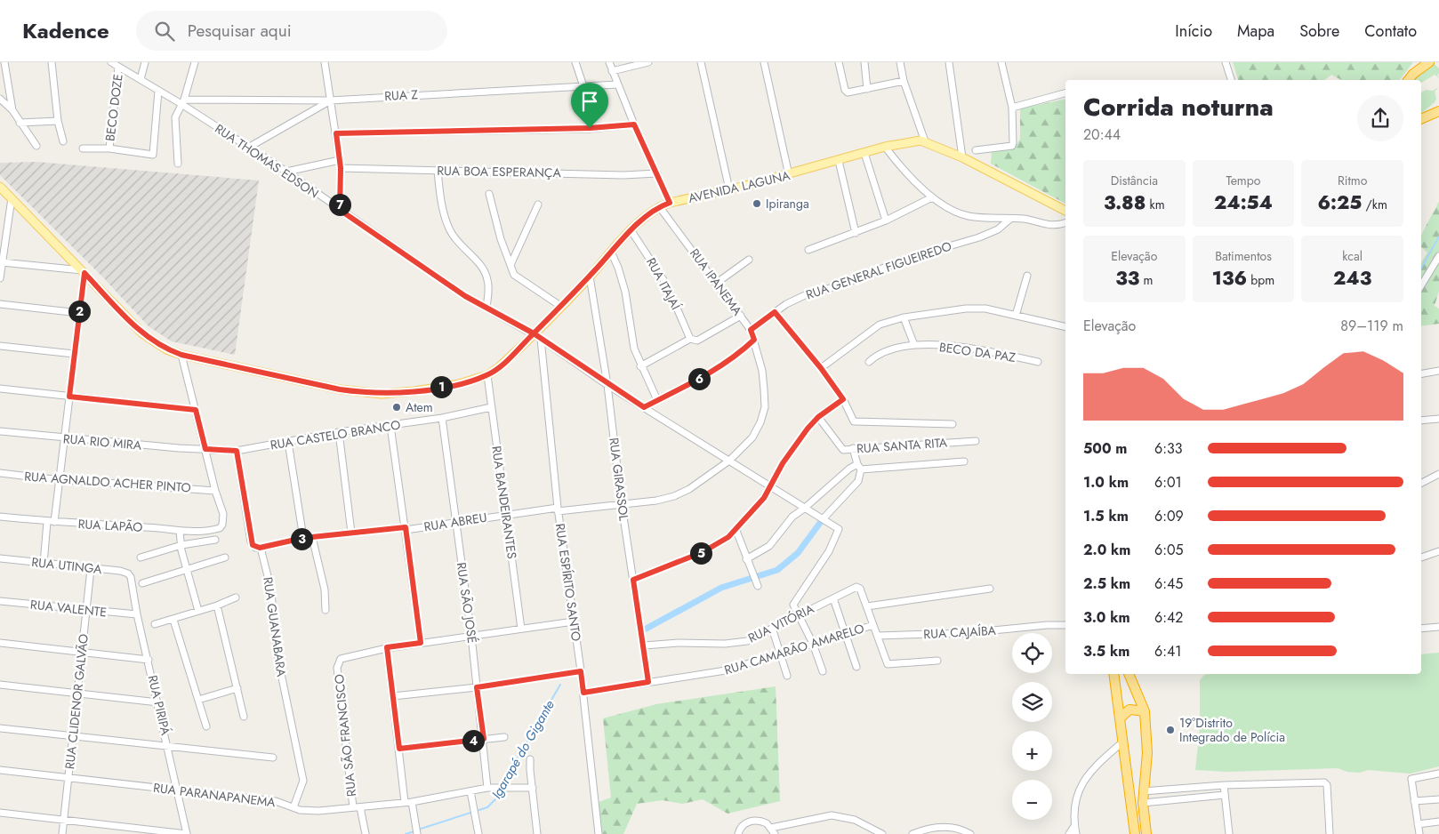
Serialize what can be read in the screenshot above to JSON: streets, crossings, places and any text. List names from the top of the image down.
{
  "streets": {
    "main road": ["AVENIDA LAGUNA"],
    "street": [
      "RUA Z",
      "BECO DOZE",
      "RUA THOMAS EDSON",
      "RUA BOA ESPERANÇA",
      "RUA GENERAL FIGUEIREDO",
      "RUA IPANEMA",
      "RUA ITAJAÍ",
      "BECO DA PAZ",
      "RUA CASTELO BRANCO",
      "RUA RIO MIRA",
      "RUA SANTA RITA",
      "RUA GIRASSOL",
      "RUA AGNALDO ACHER PINTO",
      "RUA BANDEIRANTES",
      "RUA ABREU",
      "RUA LAPÃO",
      "RUA UTINGA",
      "RUA ESPÍRITO SANTO",
      "RUA SÃO JOSÉ",
      "RUA VALENTE",
      "RUA VITÓRIA",
      "RUA GUANABARA",
      "RUA CAJAÍBA",
      "RUA CAMARÃO AMARELO",
      "RUA CLIDENOR GALVÃO",
      "RUA PIRIPÁ",
      "RUA SÃO FRANCISCO",
      "RUA PARANAPANEMA"
    ]
  },
  "crossings": [
    ["RUA Z", "RUA THOMAS EDSON"],
    ["BECO DOZE", "RUA THOMAS EDSON"],
    ["RUA THOMAS EDSON", "AVENIDA LAGUNA"],
    ["RUA THOMAS EDSON", "RUA IPANEMA"],
    ["RUA THOMAS EDSON", "RUA GIRASSOL"],
    ["RUA THOMAS EDSON", "RUA ESPÍRITO SANTO"],
    ["RUA THOMAS EDSON", "RUA VITÓRIA"],
    ["AVENIDA LAGUNA", "RUA IPANEMA"],
    ["AVENIDA LAGUNA", "RUA ITAJAÍ"],
    ["AVENIDA LAGUNA", "RUA GIRASSOL"],
    ["AVENIDA LAGUNA", "RUA BANDEIRANTES"],
    ["AVENIDA LAGUNA", "RUA ESPÍRITO SANTO"],
    ["RUA GENERAL FIGUEIREDO", "RUA IPANEMA"],
    ["RUA IPANEMA", "RUA GIRASSOL"],
    ["RUA IPANEMA", "RUA ABREU"],
    ["RUA IPANEMA", "RUA ESPÍRITO SANTO"],
    ["RUA CASTELO BRANCO", "RUA RIO MIRA"],
    ["RUA CASTELO BRANCO", "RUA BANDEIRANTES"],
    ["RUA CASTELO BRANCO", "RUA SÃO JOSÉ"],
    ["RUA CASTELO BRANCO", "RUA GUANABARA"],
    ["RUA GIRASSOL", "RUA VITÓRIA"],
    ["RUA GIRASSOL", "RUA CAMARÃO AMARELO"],
    ["RUA AGNALDO ACHER PINTO", "RUA LAPÃO"],
    ["RUA BANDEIRANTES", "RUA ABREU"],
    ["RUA ABREU", "RUA ESPÍRITO SANTO"],
    ["RUA ABREU", "RUA SÃO JOSÉ"],
    ["RUA ABREU", "RUA GUANABARA"],
    ["RUA UTINGA", "RUA CLIDENOR GALVÃO"],
    ["RUA UTINGA", "RUA PIRIPÁ"],
    ["RUA ESPÍRITO SANTO", "RUA CAMARÃO AMARELO"],
    ["RUA SÃO JOSÉ", "RUA PARANAPANEMA"],
    ["RUA VALENTE", "RUA CLIDENOR GALVÃO"],
    ["RUA VALENTE", "RUA PIRIPÁ"],
    ["RUA GUANABARA", "RUA PARANAPANEMA"],
    ["RUA CLIDENOR GALVÃO", "RUA PARANAPANEMA"],
    ["RUA PIRIPÁ", "RUA PARANAPANEMA"],
    ["RUA SÃO FRANCISCO", "RUA PARANAPANEMA"]
  ],
  "water": ["Igarapé do Gigante"],
  "places": ["Ipiranga", "Atem", "19°Distrito Integrado de Polícia"],
  "page": {
    "header": "Kadence",
    "search": "Pesquisar aqui",
    "nav": [
      "Início",
      "Mapa",
      "Sobre",
      "Contato"
    ],
    "heading": ["Corrida noturna", "20:44"],
    "stats": [
      ["Distância", "3.88 km"],
      ["Tempo", "24:54"],
      ["Ritmo", "6:25 /km"],
      ["Elevação", "33 m"],
      ["Batimentos", "136 bpm"],
      ["kcal", "243"]
    ],
    "pins": [
      "7",
      "2",
      "6",
      "1",
      "3",
      "5",
      "4"
    ],
    "chart": ["Elevação", "89–119 m"],
    "list": [
      {
        "name": "500 m",
        "note": "6:33"
      },
      {
        "name": "1.0 km",
        "note": "6:01"
      },
      {
        "name": "1.5 km",
        "note": "6:09"
      },
      {
        "name": "2.0 km",
        "note": "6:05"
      },
      {
        "name": "2.5 km",
        "note": "6:45"
      },
      {
        "name": "3.0 km",
        "note": "6:42"
      },
      {
        "name": "3.5 km",
        "note": "6:41"
      }
    ],
    "map_buttons": ["+", "−"]
  }
}
